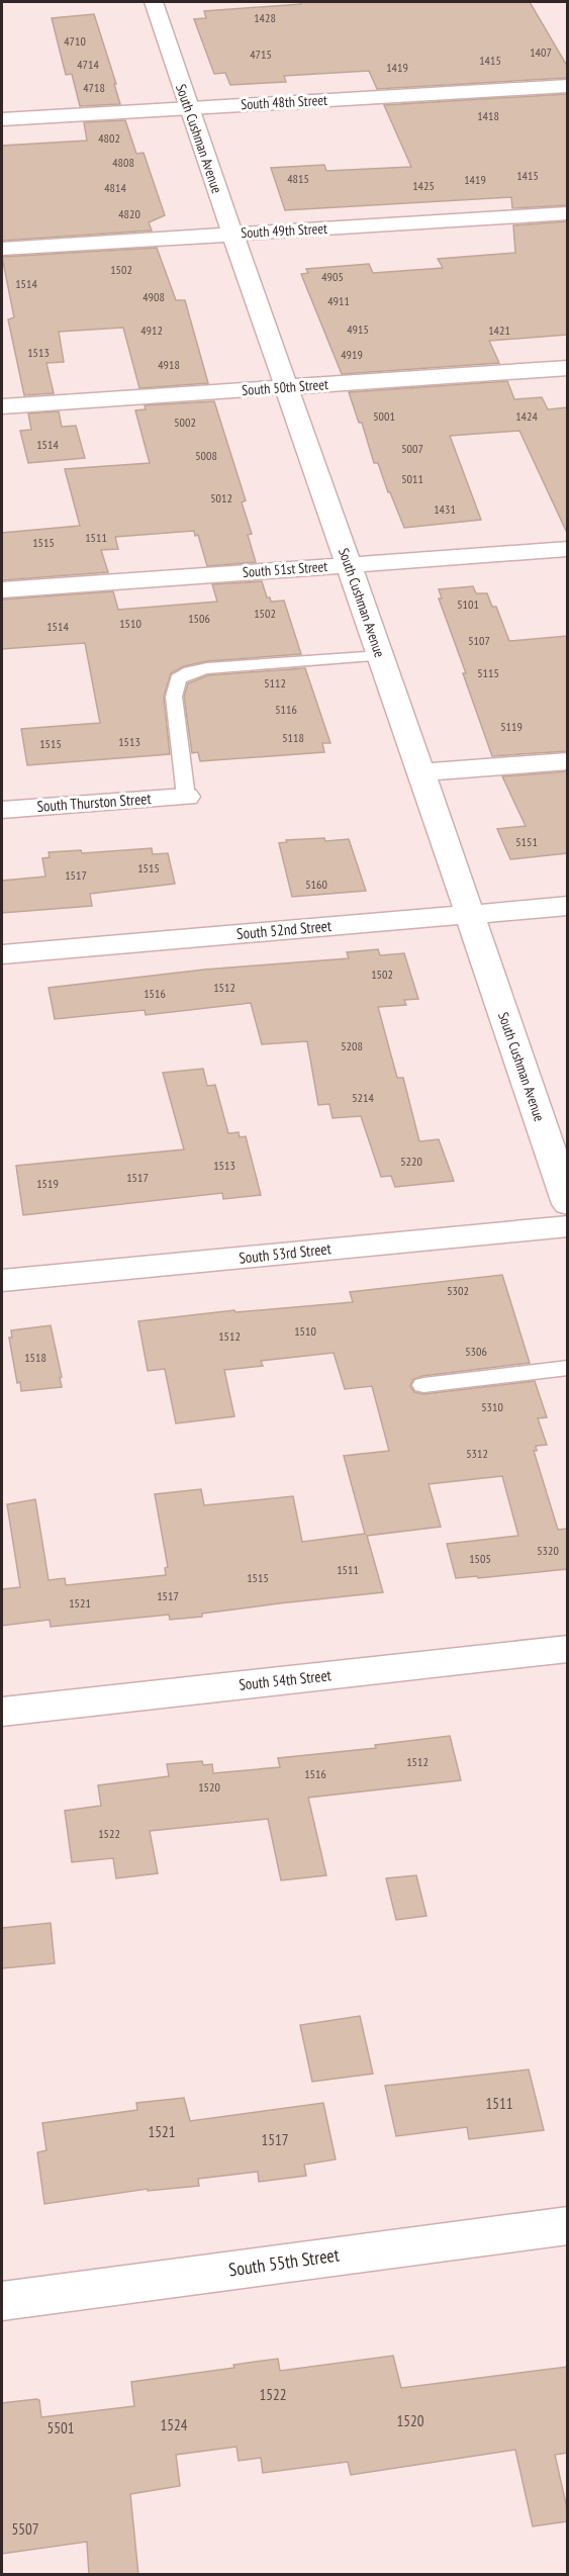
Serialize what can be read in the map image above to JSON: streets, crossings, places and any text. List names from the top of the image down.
{
  "streets": {
    "street": [
      "South 48th Street",
      "South Cushman Avenue",
      "South 49th Street",
      "South 50th Street",
      "South 51st Street",
      "South Thurston Street",
      "South 52nd Street",
      "South 53rd Street",
      "South 54th Street",
      "South 55th Street"
    ]
  },
  "crossings": [
    ["South 48th Street", "South Cushman Avenue"],
    ["South Cushman Avenue", "South 49th Street"],
    ["South Cushman Avenue", "South 50th Street"],
    ["South Cushman Avenue", "South 51st Street"],
    ["South Cushman Avenue", "South 52nd Street"]
  ],
  "house_numbers": [
    "1428",
    "4710",
    "1407",
    "4715",
    "1415",
    "4714",
    "1419",
    "4718",
    "1418",
    "4802",
    "4808",
    "1415",
    "4815",
    "1419",
    "1425",
    "4814",
    "4820",
    "1502",
    "4905",
    "1514",
    "4908",
    "4911",
    "4915",
    "4912",
    "1421",
    "1513",
    "4919",
    "4918",
    "5001",
    "1424",
    "5002",
    "1514",
    "5007",
    "5008",
    "5011",
    "5012",
    "1431",
    "1511",
    "1515",
    "5101",
    "1502",
    "1506",
    "1510",
    "1514",
    "5107",
    "5115",
    "5112",
    "5116",
    "5119",
    "5118",
    "1513",
    "1515",
    "5151",
    "1515",
    "1517",
    "5160",
    "1502",
    "1512",
    "1516",
    "5208",
    "5214",
    "5220",
    "1513",
    "1517",
    "1519",
    "5302",
    "1510",
    "1512",
    "5306",
    "1518",
    "5310",
    "5312",
    "5320",
    "1505",
    "1511",
    "1515",
    "1517",
    "1521",
    "1512",
    "1516",
    "1520",
    "1522",
    "1511",
    "1521",
    "1517",
    "1522",
    "1520",
    "1524",
    "5501",
    "5507"
  ]
}
